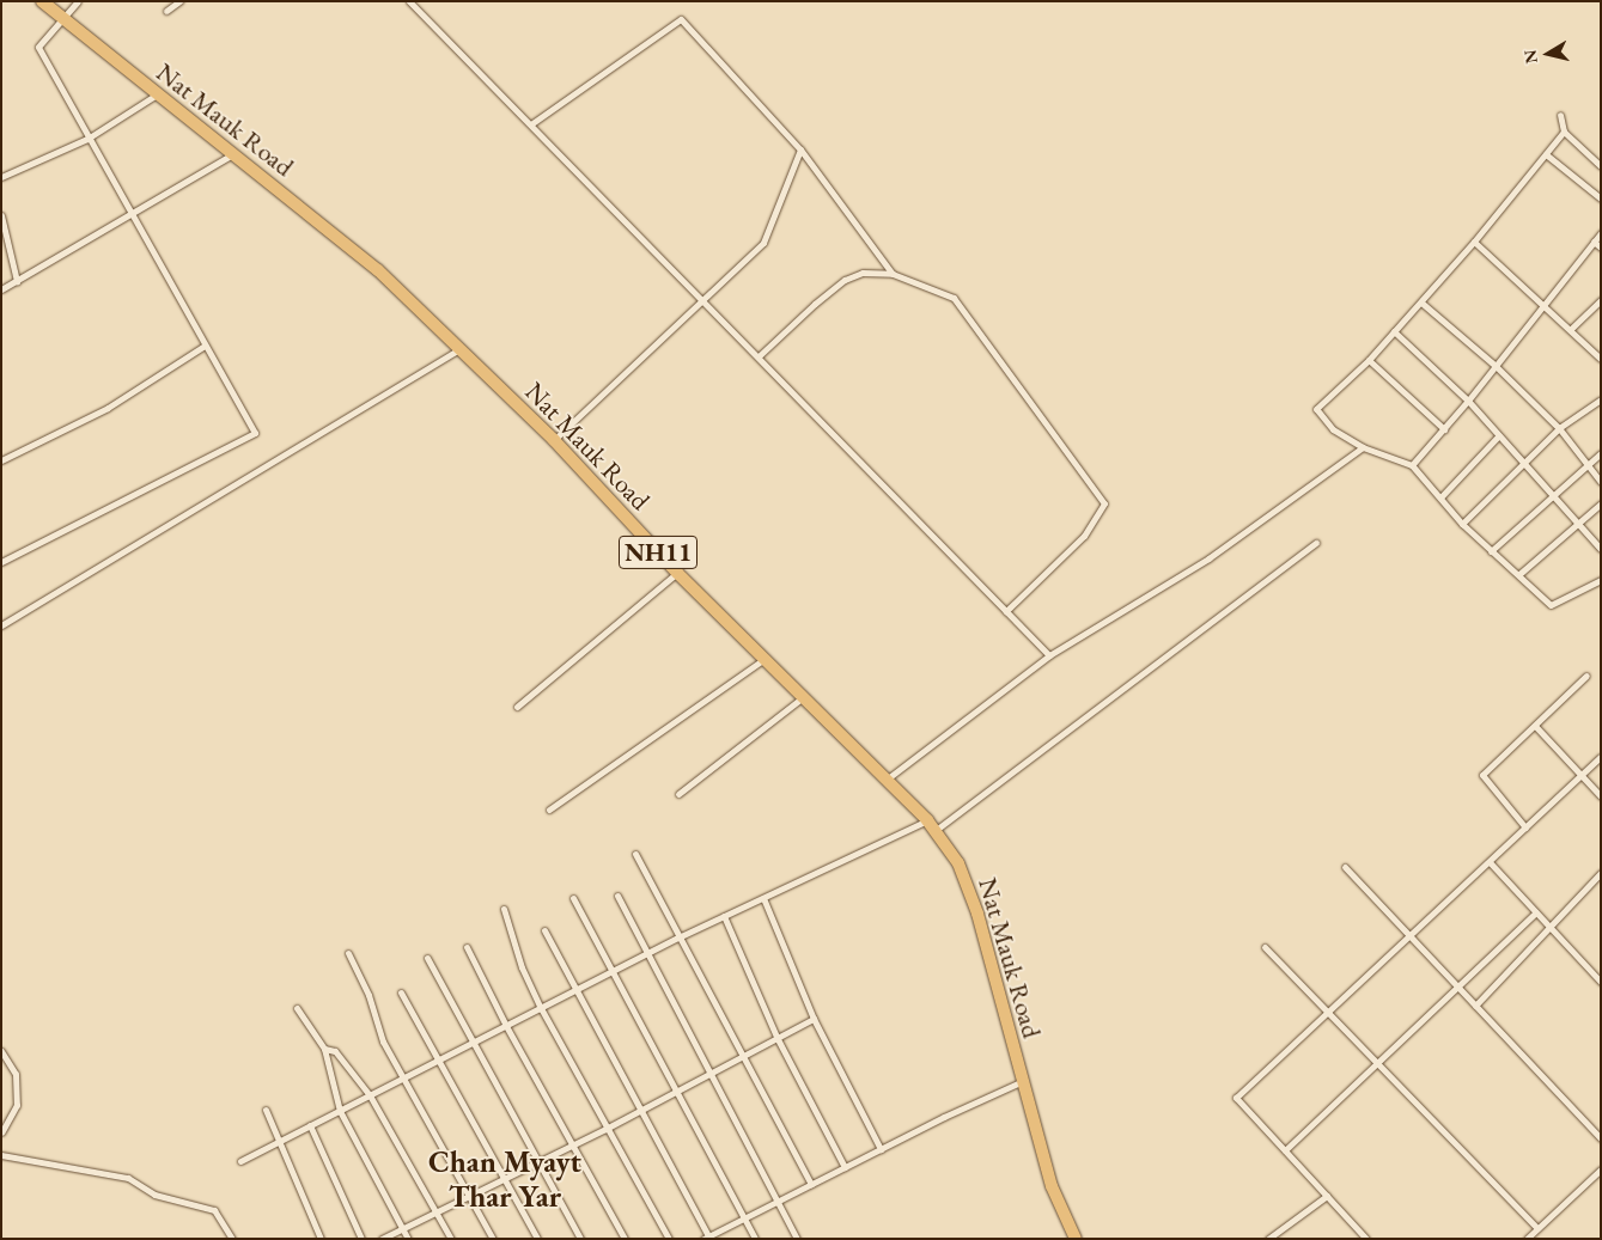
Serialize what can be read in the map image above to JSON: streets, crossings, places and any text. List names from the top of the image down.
{
  "streets": {
    "highway": ["Nat Mauk Road", "NH11"]
  },
  "districts": ["Chan Myayt Thar Yar"],
  "north": "left"
}
